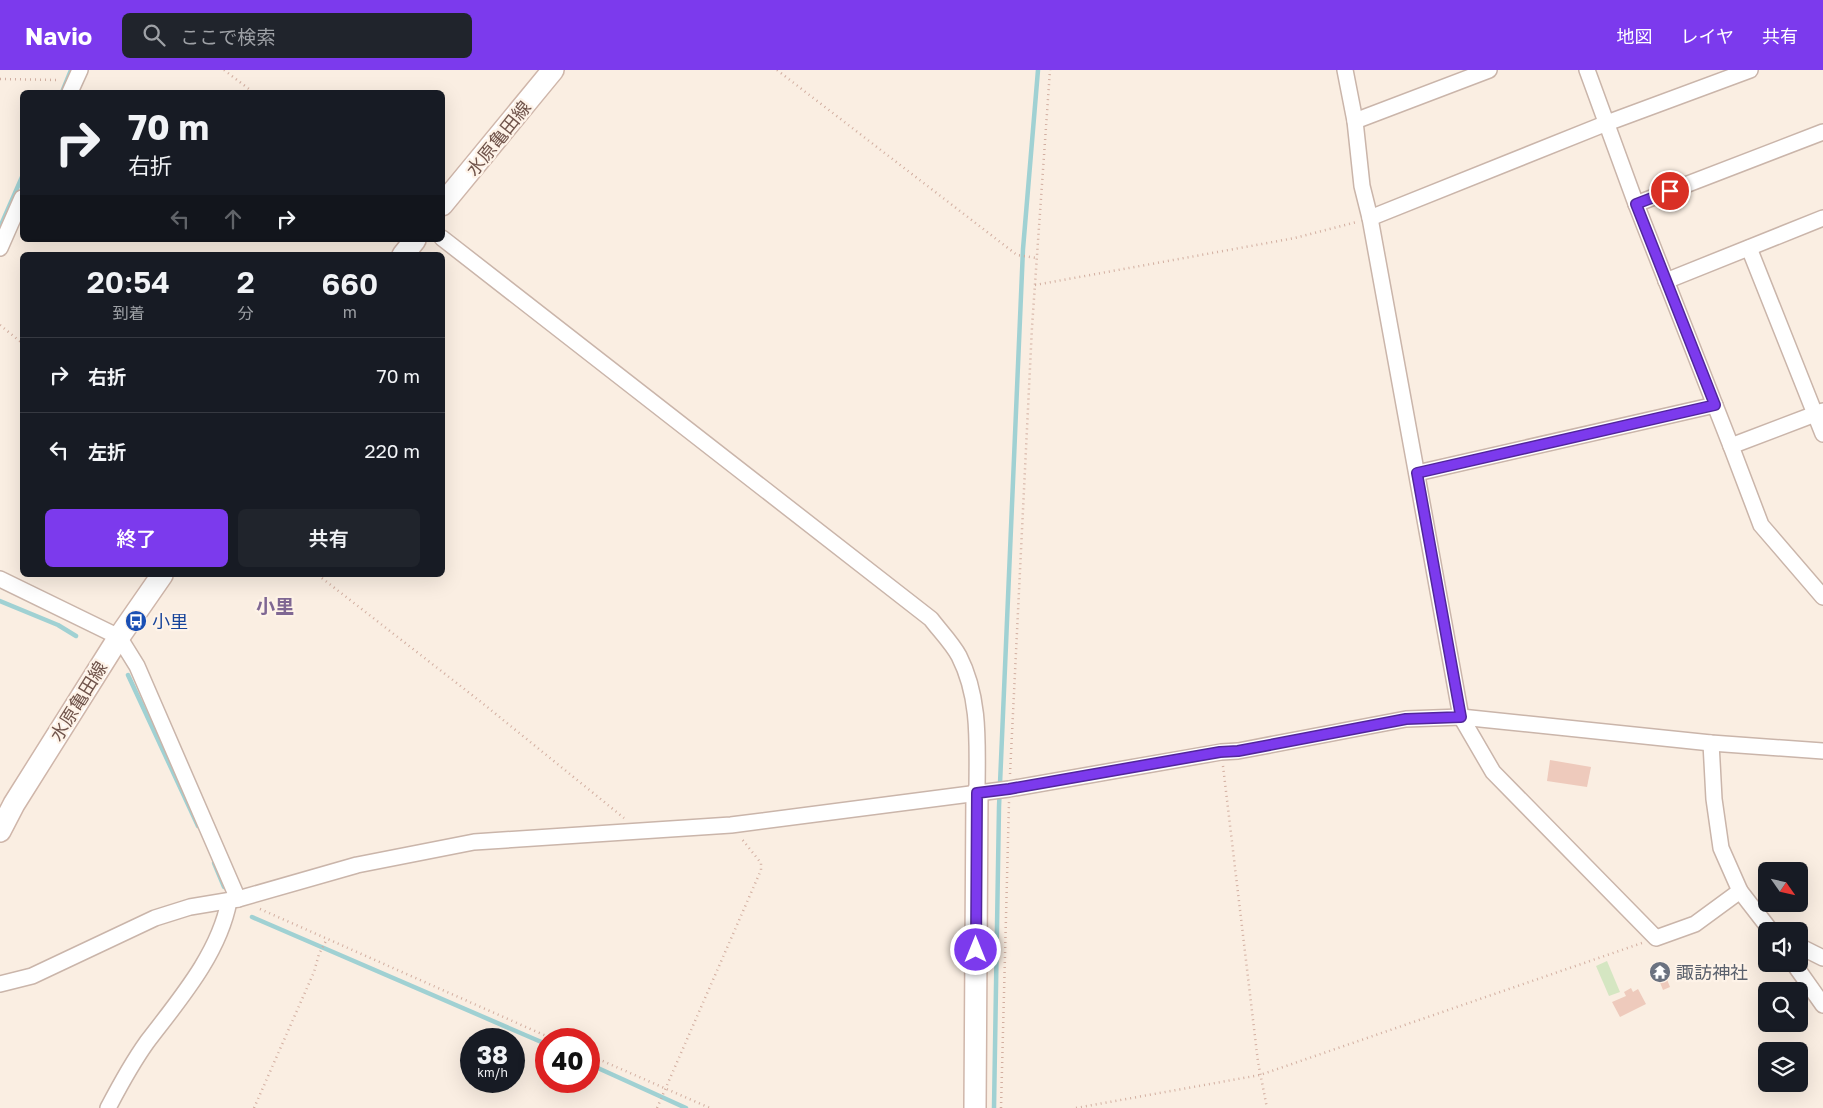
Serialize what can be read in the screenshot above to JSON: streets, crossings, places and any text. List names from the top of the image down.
{
  "streets": {
    "main road": ["水原亀田線"]
  },
  "districts": ["小里"],
  "places": {
    "bus stop": ["小里"],
    "temple": ["諏訪神社"]
  },
  "north": "bottom right",
  "page": {
    "header": "Navio",
    "search": "ここで検索",
    "nav": ["地図", "レイヤ", "共有"],
    "turn": ["70 m", "右折"],
    "eta": [
      "20:54",
      "到着",
      "2",
      "分",
      "660",
      "m"
    ],
    "list": [
      {
        "name": "右折",
        "value": "70 m"
      },
      {
        "name": "左折",
        "value": "220 m"
      }
    ],
    "buttons": ["終了", "共有"],
    "speed": "38 km/h",
    "limit": "40"
  }
}
